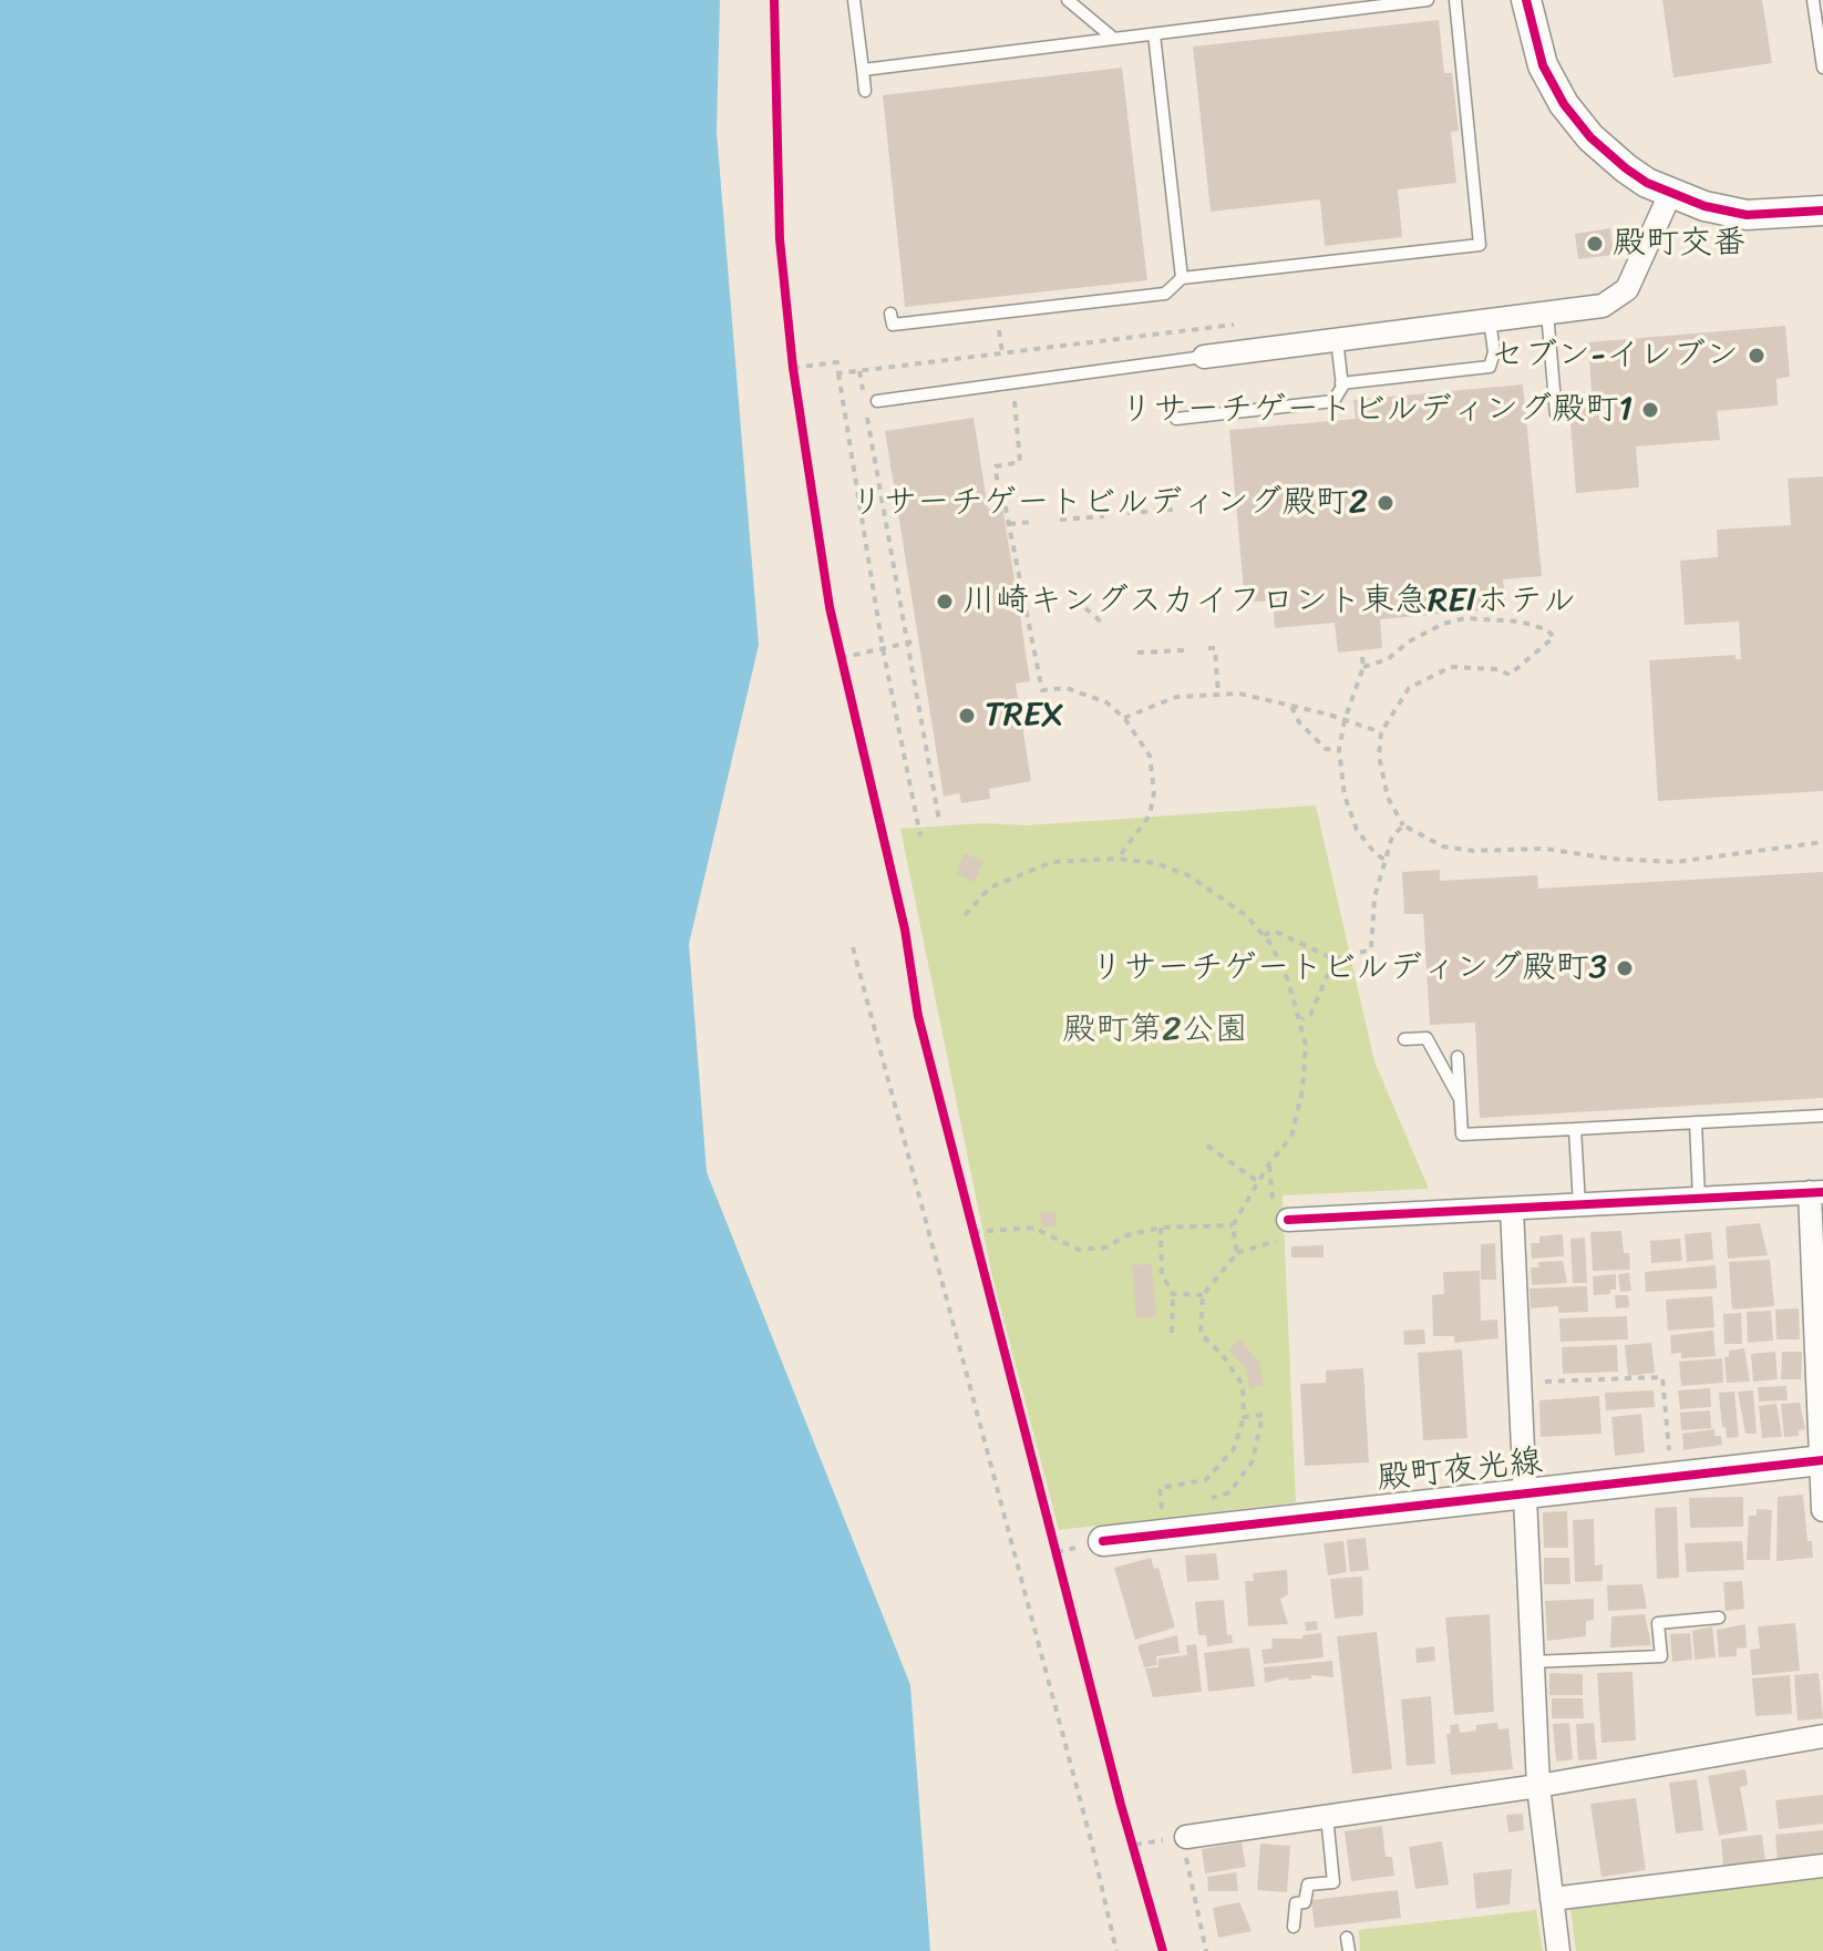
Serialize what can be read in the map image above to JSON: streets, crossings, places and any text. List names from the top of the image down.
{
  "streets": {
    "street": ["殿町夜光線"]
  },
  "parks": ["殿町第2公園"],
  "places": [
    "殿町交番",
    "セブン-イレブン",
    "リサーチゲートビルディング殿町1",
    "リサーチゲートビルディング殿町2",
    "川崎キングスカイフロント東急REIホテル",
    "TREX",
    "リサーチゲートビルディング殿町3"
  ]
}
